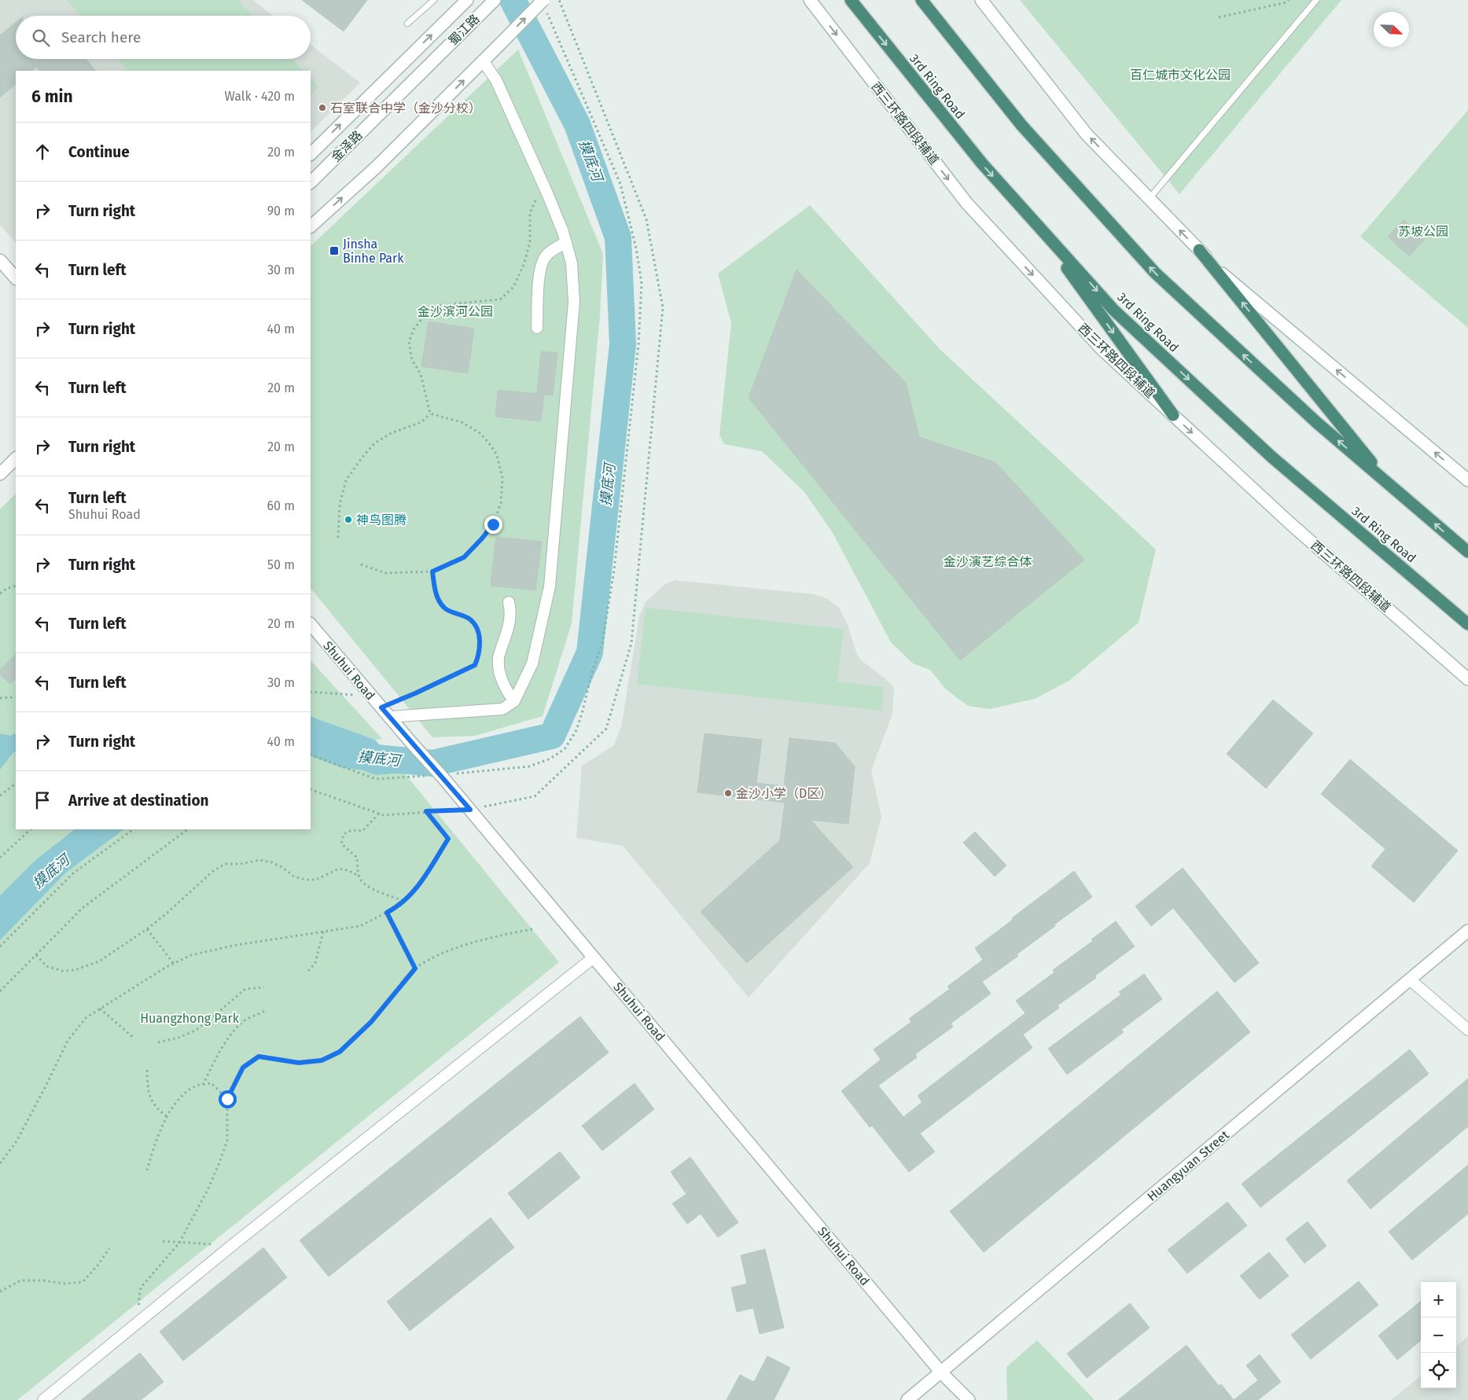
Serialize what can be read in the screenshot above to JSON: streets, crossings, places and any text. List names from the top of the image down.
{
  "streets": {
    "highway": ["3rd Ring Road"],
    "street": [
      "蜀江路",
      "西三环路四段辅道",
      "金泽路",
      "Shuhui Road",
      "Huangyuan Street"
    ]
  },
  "crossings": [
    ["蜀江路", "金泽路"],
    ["Shuhui Road", "Huangyuan Street"]
  ],
  "one_way": ["西三环路四段辅道"],
  "water": ["摸底河"],
  "parks": [
    "百仁城市文化公园",
    "苏坡公园",
    "金沙滨河公园",
    "金沙演艺综合体",
    "Huangzhong Park"
  ],
  "places": {
    "other": ["石室联合中学（金沙分校）", "神鸟图腾", "金沙小学（D区）"],
    "transit": ["Jinsha Binhe Park"]
  },
  "north": "bottom right",
  "page": {
    "search": "Search here",
    "heading": ["6 min", "Walk · 420 m"],
    "list": [
      ["Continue", "20 m"],
      ["Turn right", "90 m"],
      ["Turn left", "30 m"],
      ["Turn right", "40 m"],
      ["Turn left", "20 m"],
      ["Turn right", "20 m"],
      ["Turn left", "Shuhui Road", "60 m"],
      ["Turn right", "50 m"],
      ["Turn left", "20 m"],
      ["Turn left", "30 m"],
      ["Turn right", "40 m"],
      "Arrive at destination"
    ],
    "map_buttons": ["+", "−"]
  }
}
